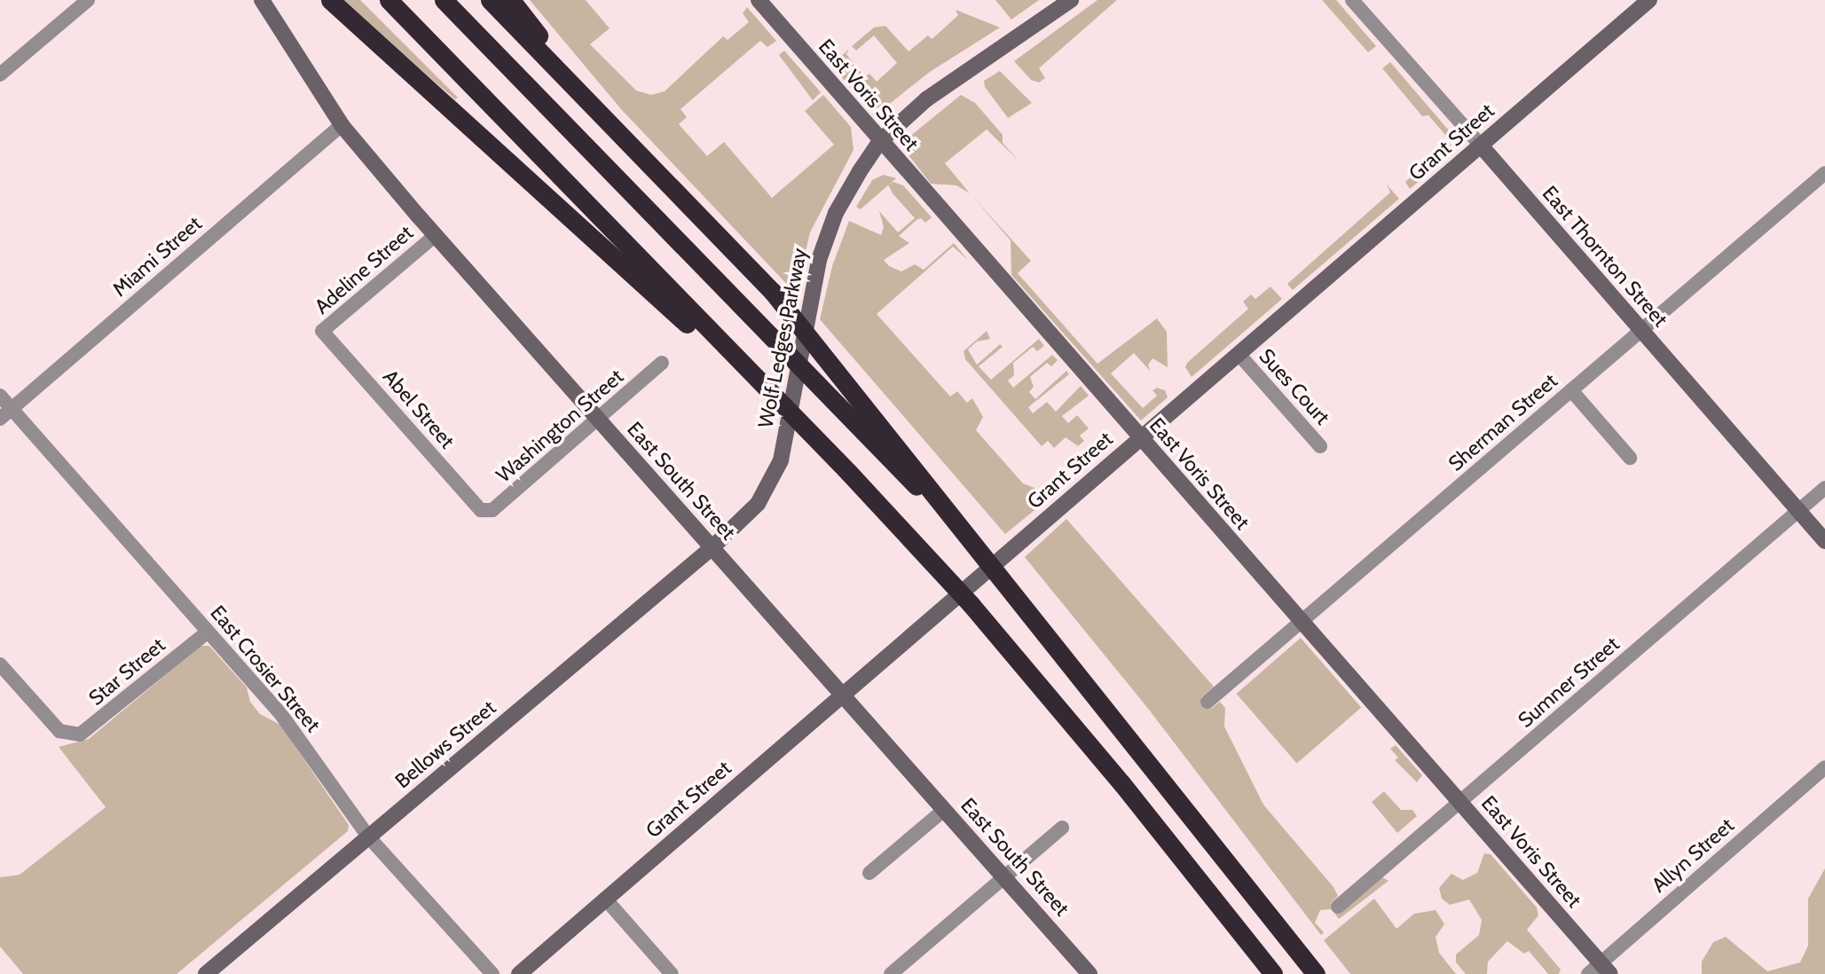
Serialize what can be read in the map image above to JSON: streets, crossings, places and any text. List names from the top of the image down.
{
  "streets": {
    "main road": [
      "East Voris Street",
      "Grant Street",
      "East Thornton Street",
      "Wolf Ledges Parkway",
      "East South Street",
      "Bellows Street"
    ],
    "street": [
      "Miami Street",
      "Adeline Street",
      "Sues Court",
      "Abel Street",
      "Sherman Street",
      "Washington Street",
      "East Crosier Street",
      "Star Street",
      "Sumner Street",
      "Allyn Street"
    ]
  },
  "crossings": [
    ["East Voris Street", "Grant Street"],
    ["East Voris Street", "Wolf Ledges Parkway"],
    ["East Voris Street", "Sherman Street"],
    ["East Voris Street", "Sumner Street"],
    ["East Voris Street", "Allyn Street"],
    ["Grant Street", "East Thornton Street"],
    ["Grant Street", "Sues Court"],
    ["Grant Street", "East South Street"],
    ["Miami Street", "East South Street"],
    ["Miami Street", "East Crosier Street"],
    ["East Thornton Street", "Sherman Street"],
    ["East Thornton Street", "Sumner Street"],
    ["Adeline Street", "Abel Street"],
    ["Adeline Street", "East South Street"],
    ["Wolf Ledges Parkway", "East South Street"],
    ["Wolf Ledges Parkway", "Bellows Street"],
    ["Abel Street", "Washington Street"],
    ["Washington Street", "East South Street"],
    ["East South Street", "Bellows Street"],
    ["East Crosier Street", "Star Street"],
    ["East Crosier Street", "Bellows Street"]
  ]
}
